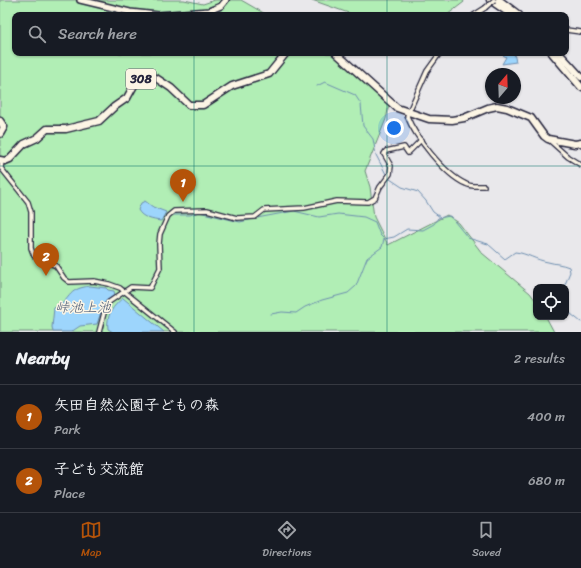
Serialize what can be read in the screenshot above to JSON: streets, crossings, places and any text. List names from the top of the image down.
{
  "streets": {
    "highway": ["308"]
  },
  "water": ["峠池上池"],
  "north": "top",
  "page": {
    "search": "Search here",
    "pins": ["1", "2"],
    "heading": ["Nearby", "2 results"],
    "list": [
      {
        "mark": "1",
        "name": "矢田自然公園子どもの森",
        "note": "Park",
        "value": "400 m"
      },
      {
        "mark": "2",
        "name": "子ども交流館",
        "note": "Place",
        "value": "680 m"
      }
    ],
    "nav": ["Map", "Directions", "Saved"]
  }
}
